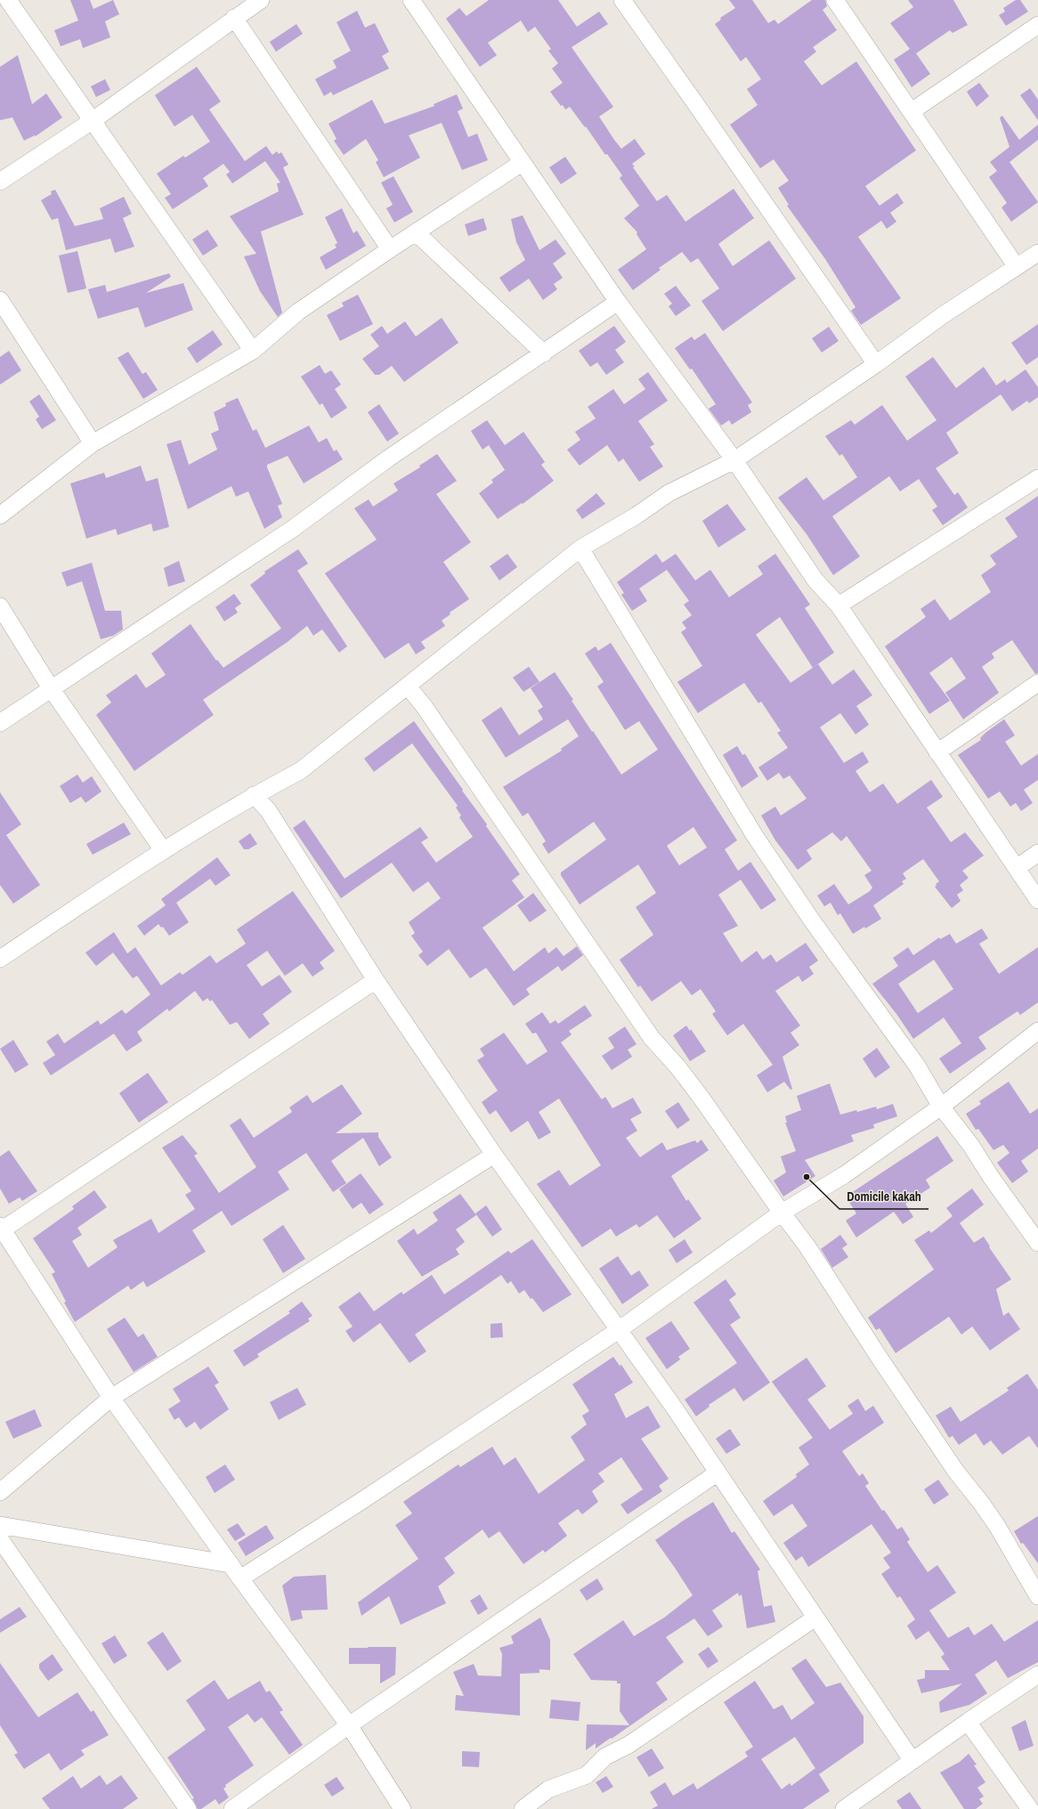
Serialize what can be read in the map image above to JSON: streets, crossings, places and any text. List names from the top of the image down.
{
  "places": ["Domicile kakah"]
}
